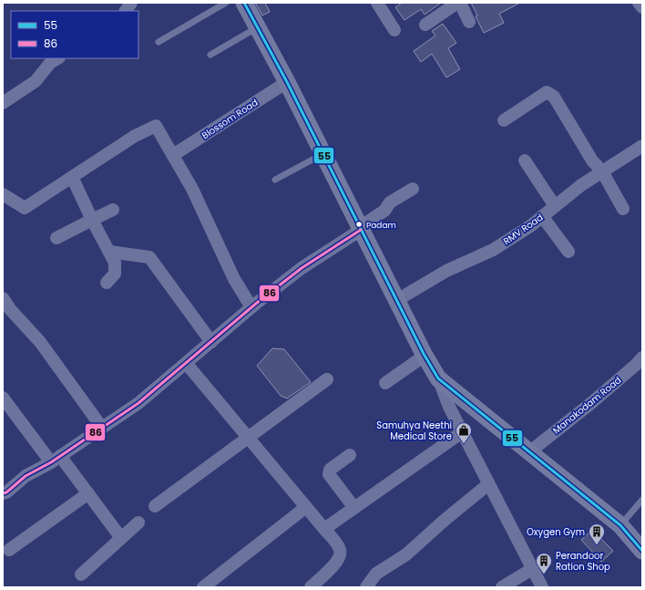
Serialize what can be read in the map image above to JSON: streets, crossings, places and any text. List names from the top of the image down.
{
  "streets": {
    "street": ["Blossom Road", "RMV Road", "Manakodam Road"]
  },
  "places": {
    "other": ["Padam"],
    "shop": ["Samuhya Neethi Medical Store"],
    "building": ["Oxygen Gym", "Perandoor Ration Shop"]
  },
  "lines": ["transit line 55", "transit line 86"],
  "legend": ["55", "86"]
}
